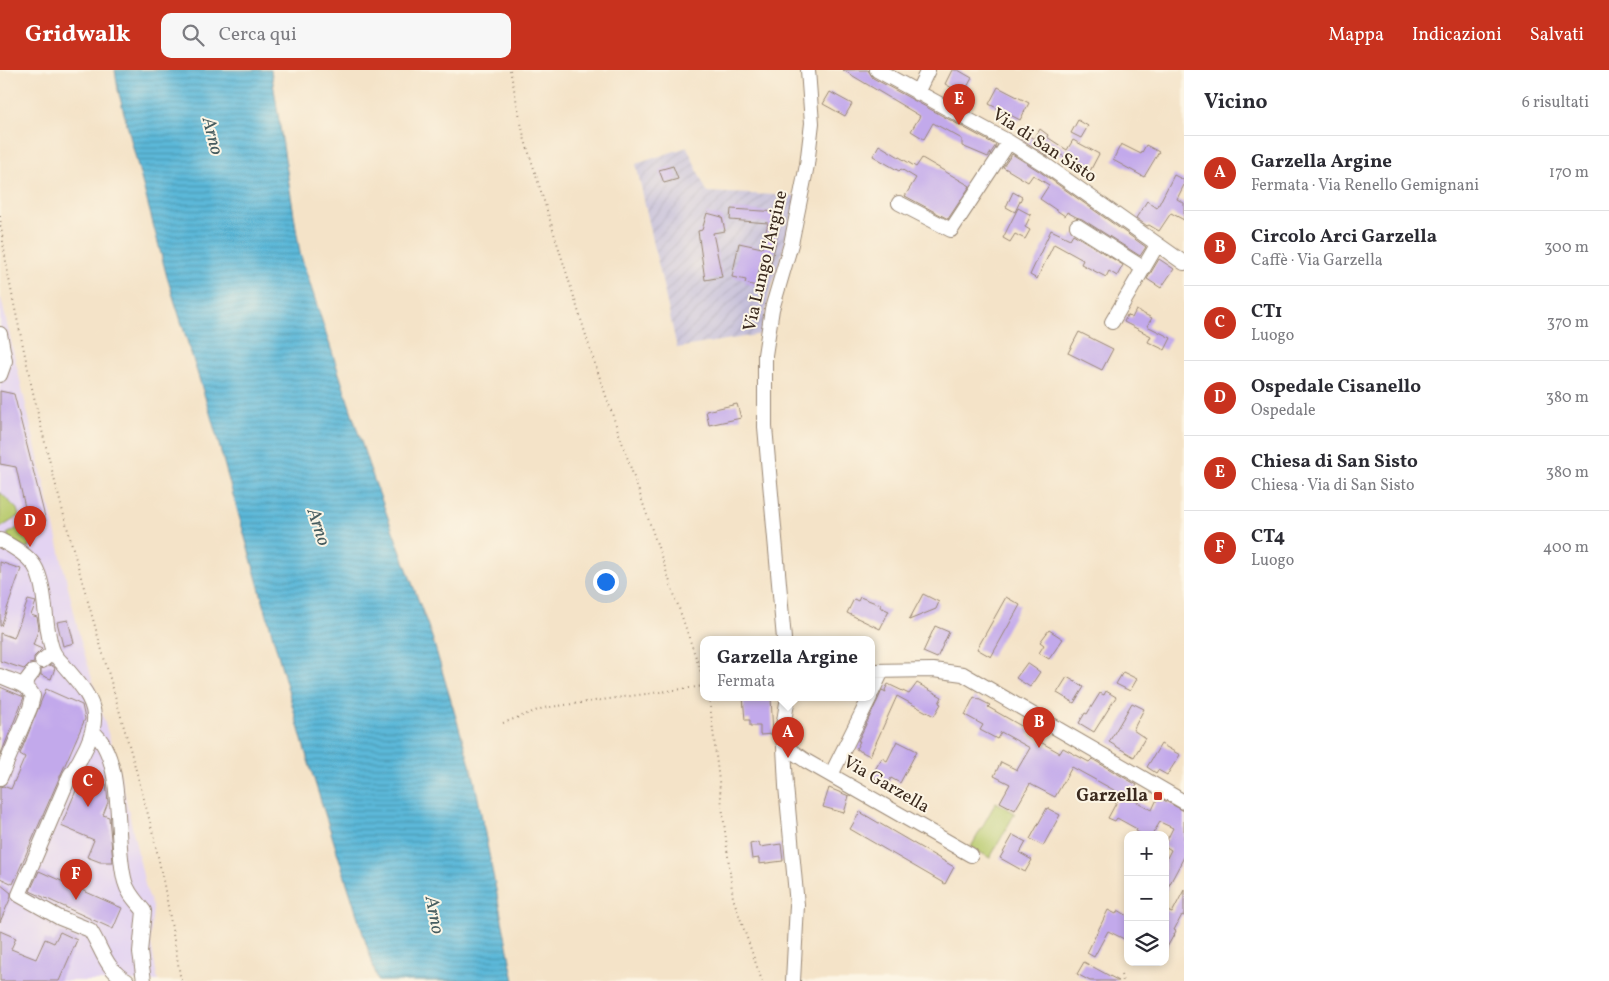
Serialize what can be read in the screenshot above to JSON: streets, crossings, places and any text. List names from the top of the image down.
{
  "streets": {
    "street": ["Via di San Sisto", "Via Lungo l'Argine", "Via Garzella"]
  },
  "water": ["Arno"],
  "places": {
    "transit": ["Garzella"]
  },
  "page": {
    "header": "Gridwalk",
    "search": "Cerca qui",
    "nav": ["Mappa", "Indicazioni", "Salvati"],
    "heading": ["Vicino", "6 risultati"],
    "pins": [
      "E",
      "D",
      "B",
      "A",
      "C",
      "F"
    ],
    "list": [
      {
        "mark": "A",
        "name": "Garzella Argine",
        "note": "Fermata · Via Renello Gemignani",
        "value": "170 m"
      },
      {
        "mark": "B",
        "name": "Circolo Arci Garzella",
        "note": "Caffè · Via Garzella",
        "value": "300 m"
      },
      {
        "mark": "C",
        "name": "CT1",
        "note": "Luogo",
        "value": "370 m"
      },
      {
        "mark": "D",
        "name": "Ospedale Cisanello",
        "note": "Ospedale",
        "value": "380 m"
      },
      {
        "mark": "E",
        "name": "Chiesa di San Sisto",
        "note": "Chiesa · Via di San Sisto",
        "value": "380 m"
      },
      {
        "mark": "F",
        "name": "CT4",
        "note": "Luogo",
        "value": "400 m"
      }
    ],
    "popup": ["Garzella Argine", "Fermata"],
    "map_buttons": ["+", "−"]
  }
}
